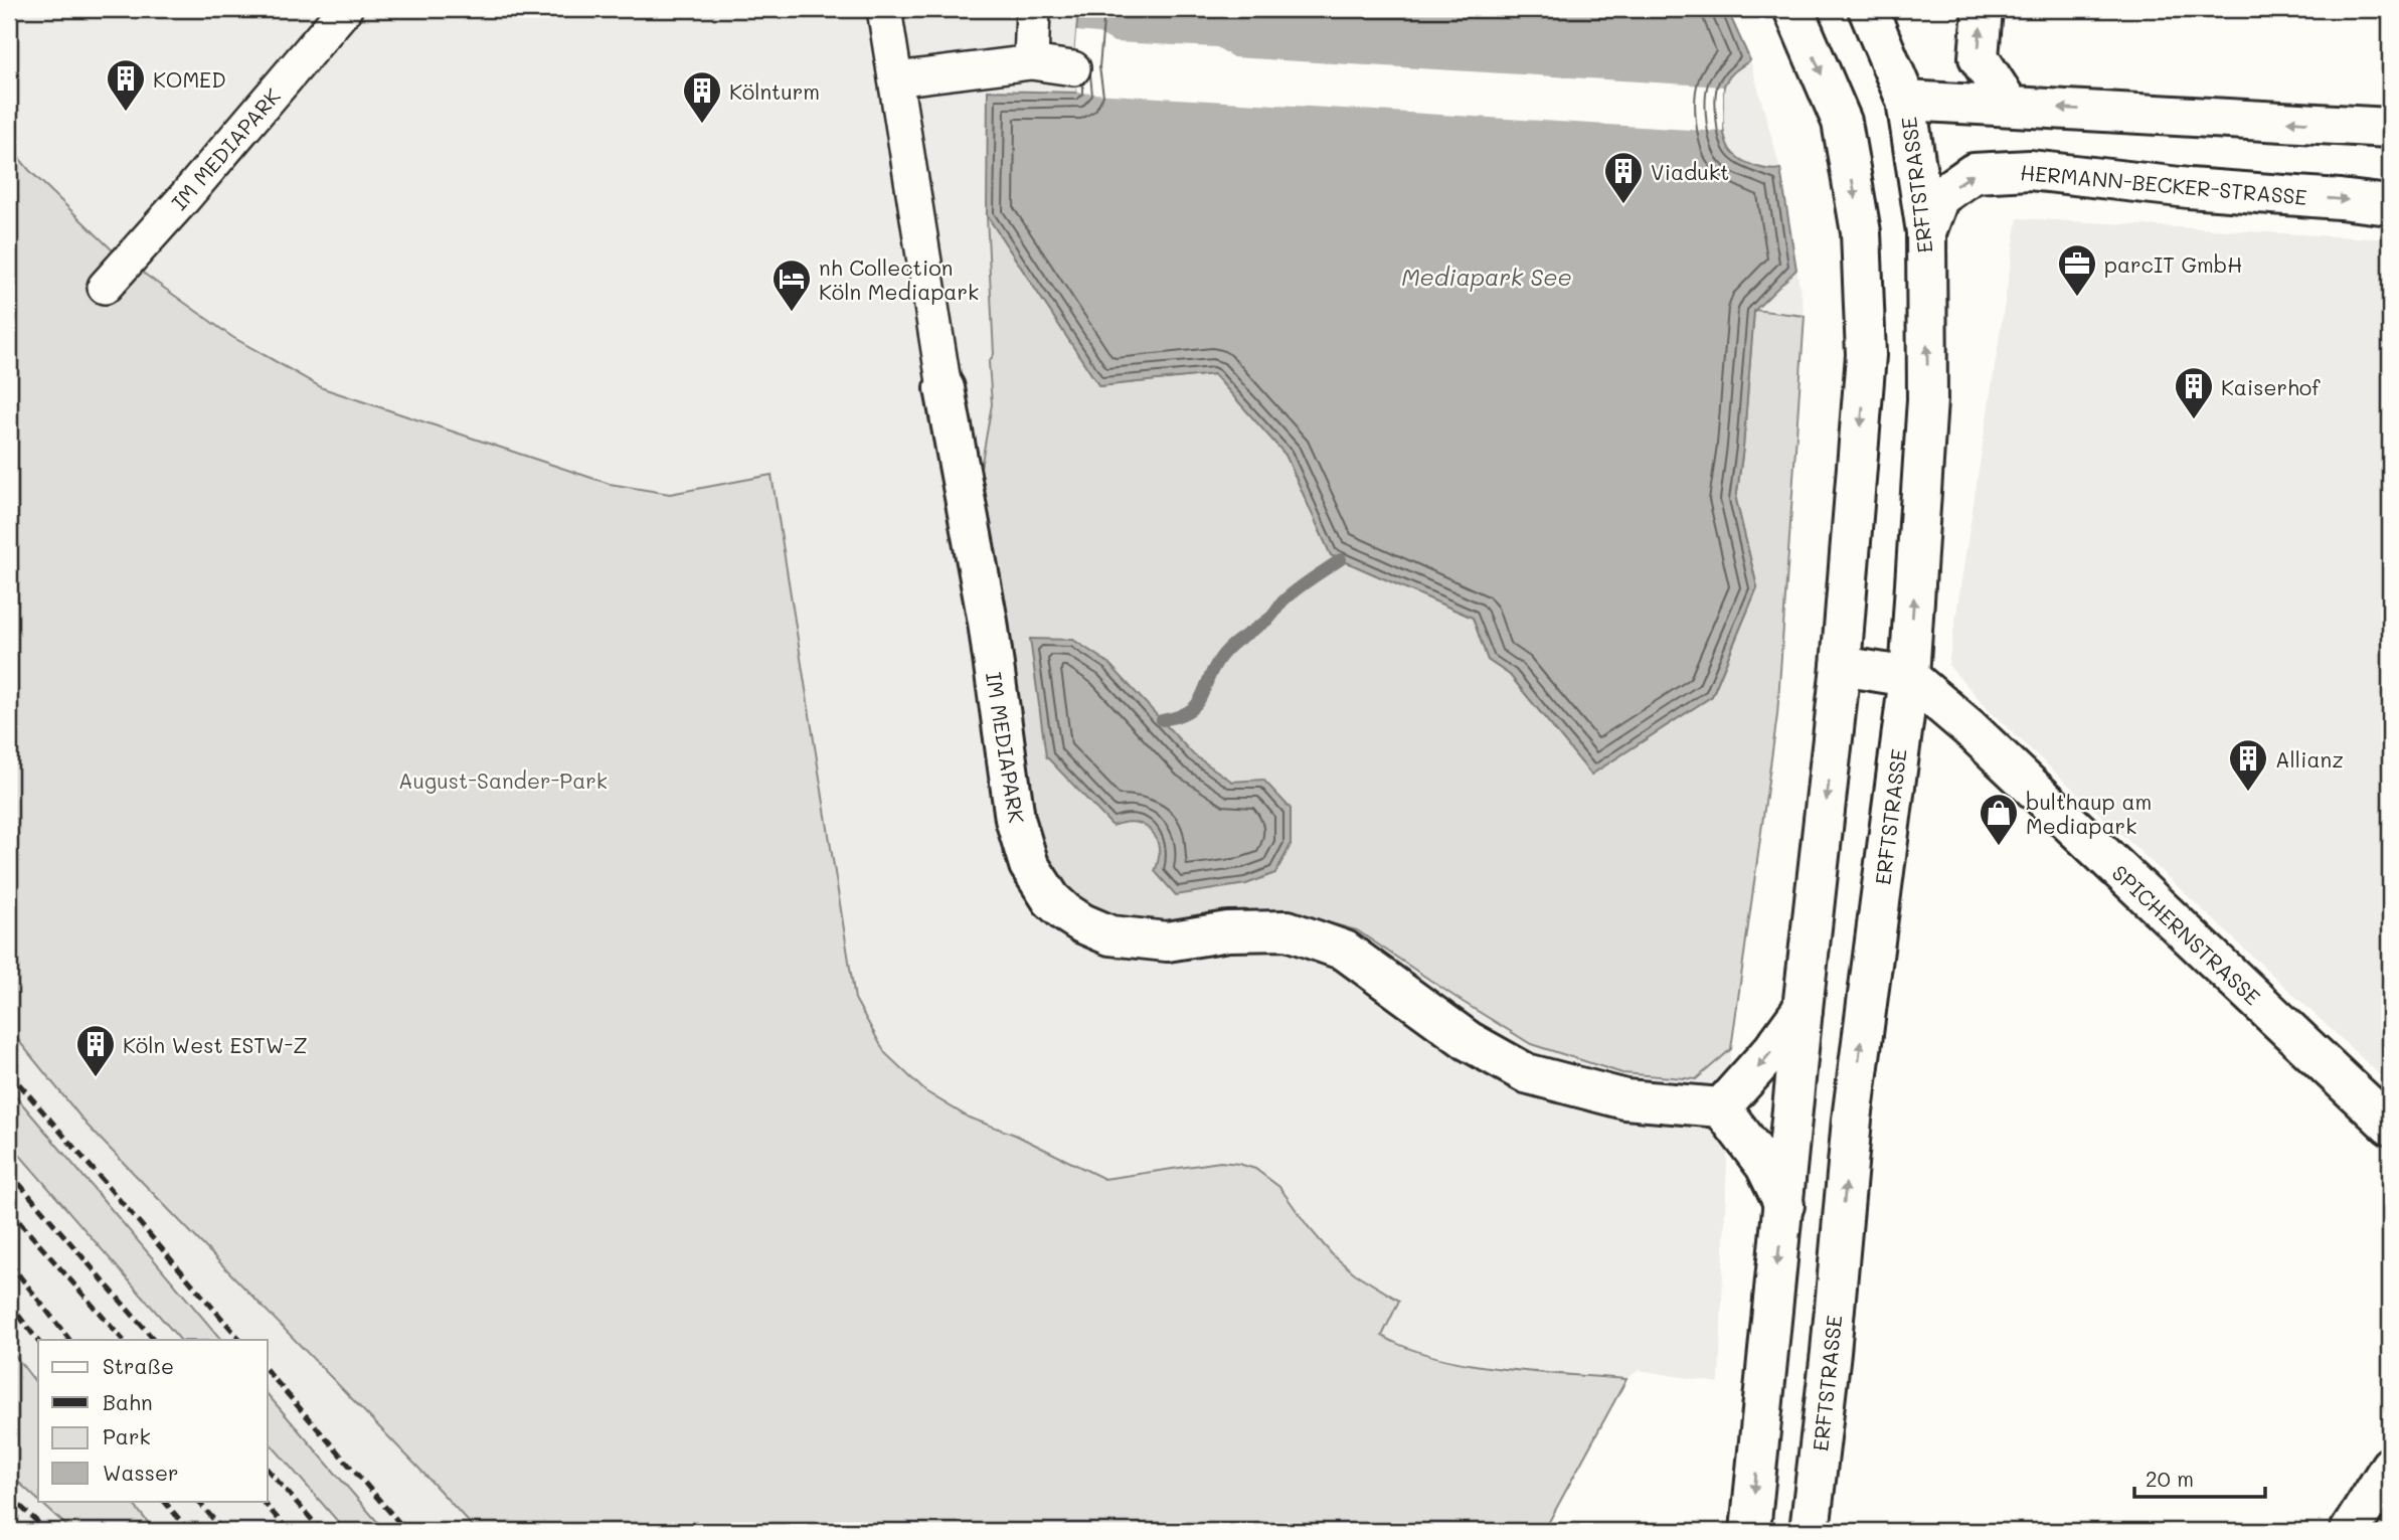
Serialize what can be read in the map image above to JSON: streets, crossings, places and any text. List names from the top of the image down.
{
  "streets": {
    "street": [
      "IM MEDIAPARK",
      "HERMANN-BECKER-STRASSE",
      "ERFTSTRASSE",
      "SPICHERNSTRASSE"
    ]
  },
  "crossings": [
    ["HERMANN-BECKER-STRASSE", "ERFTSTRASSE"],
    ["ERFTSTRASSE", "SPICHERNSTRASSE"]
  ],
  "water": ["Mediapark See"],
  "parks": ["August-Sander-Park"],
  "places": {
    "building": [
      "KOMED",
      "Kölnturm",
      "Viadukt",
      "Kaiserhof",
      "Allianz",
      "Köln West ESTW-Z"
    ],
    "office": ["parcIT GmbH"],
    "hotel": ["nh Collection Köln Mediapark"],
    "shop": ["bulthaup am Mediapark"]
  },
  "legend": [
    "Straße",
    "Bahn",
    "Park",
    "Wasser"
  ],
  "scale_bar": "20 m"
}
